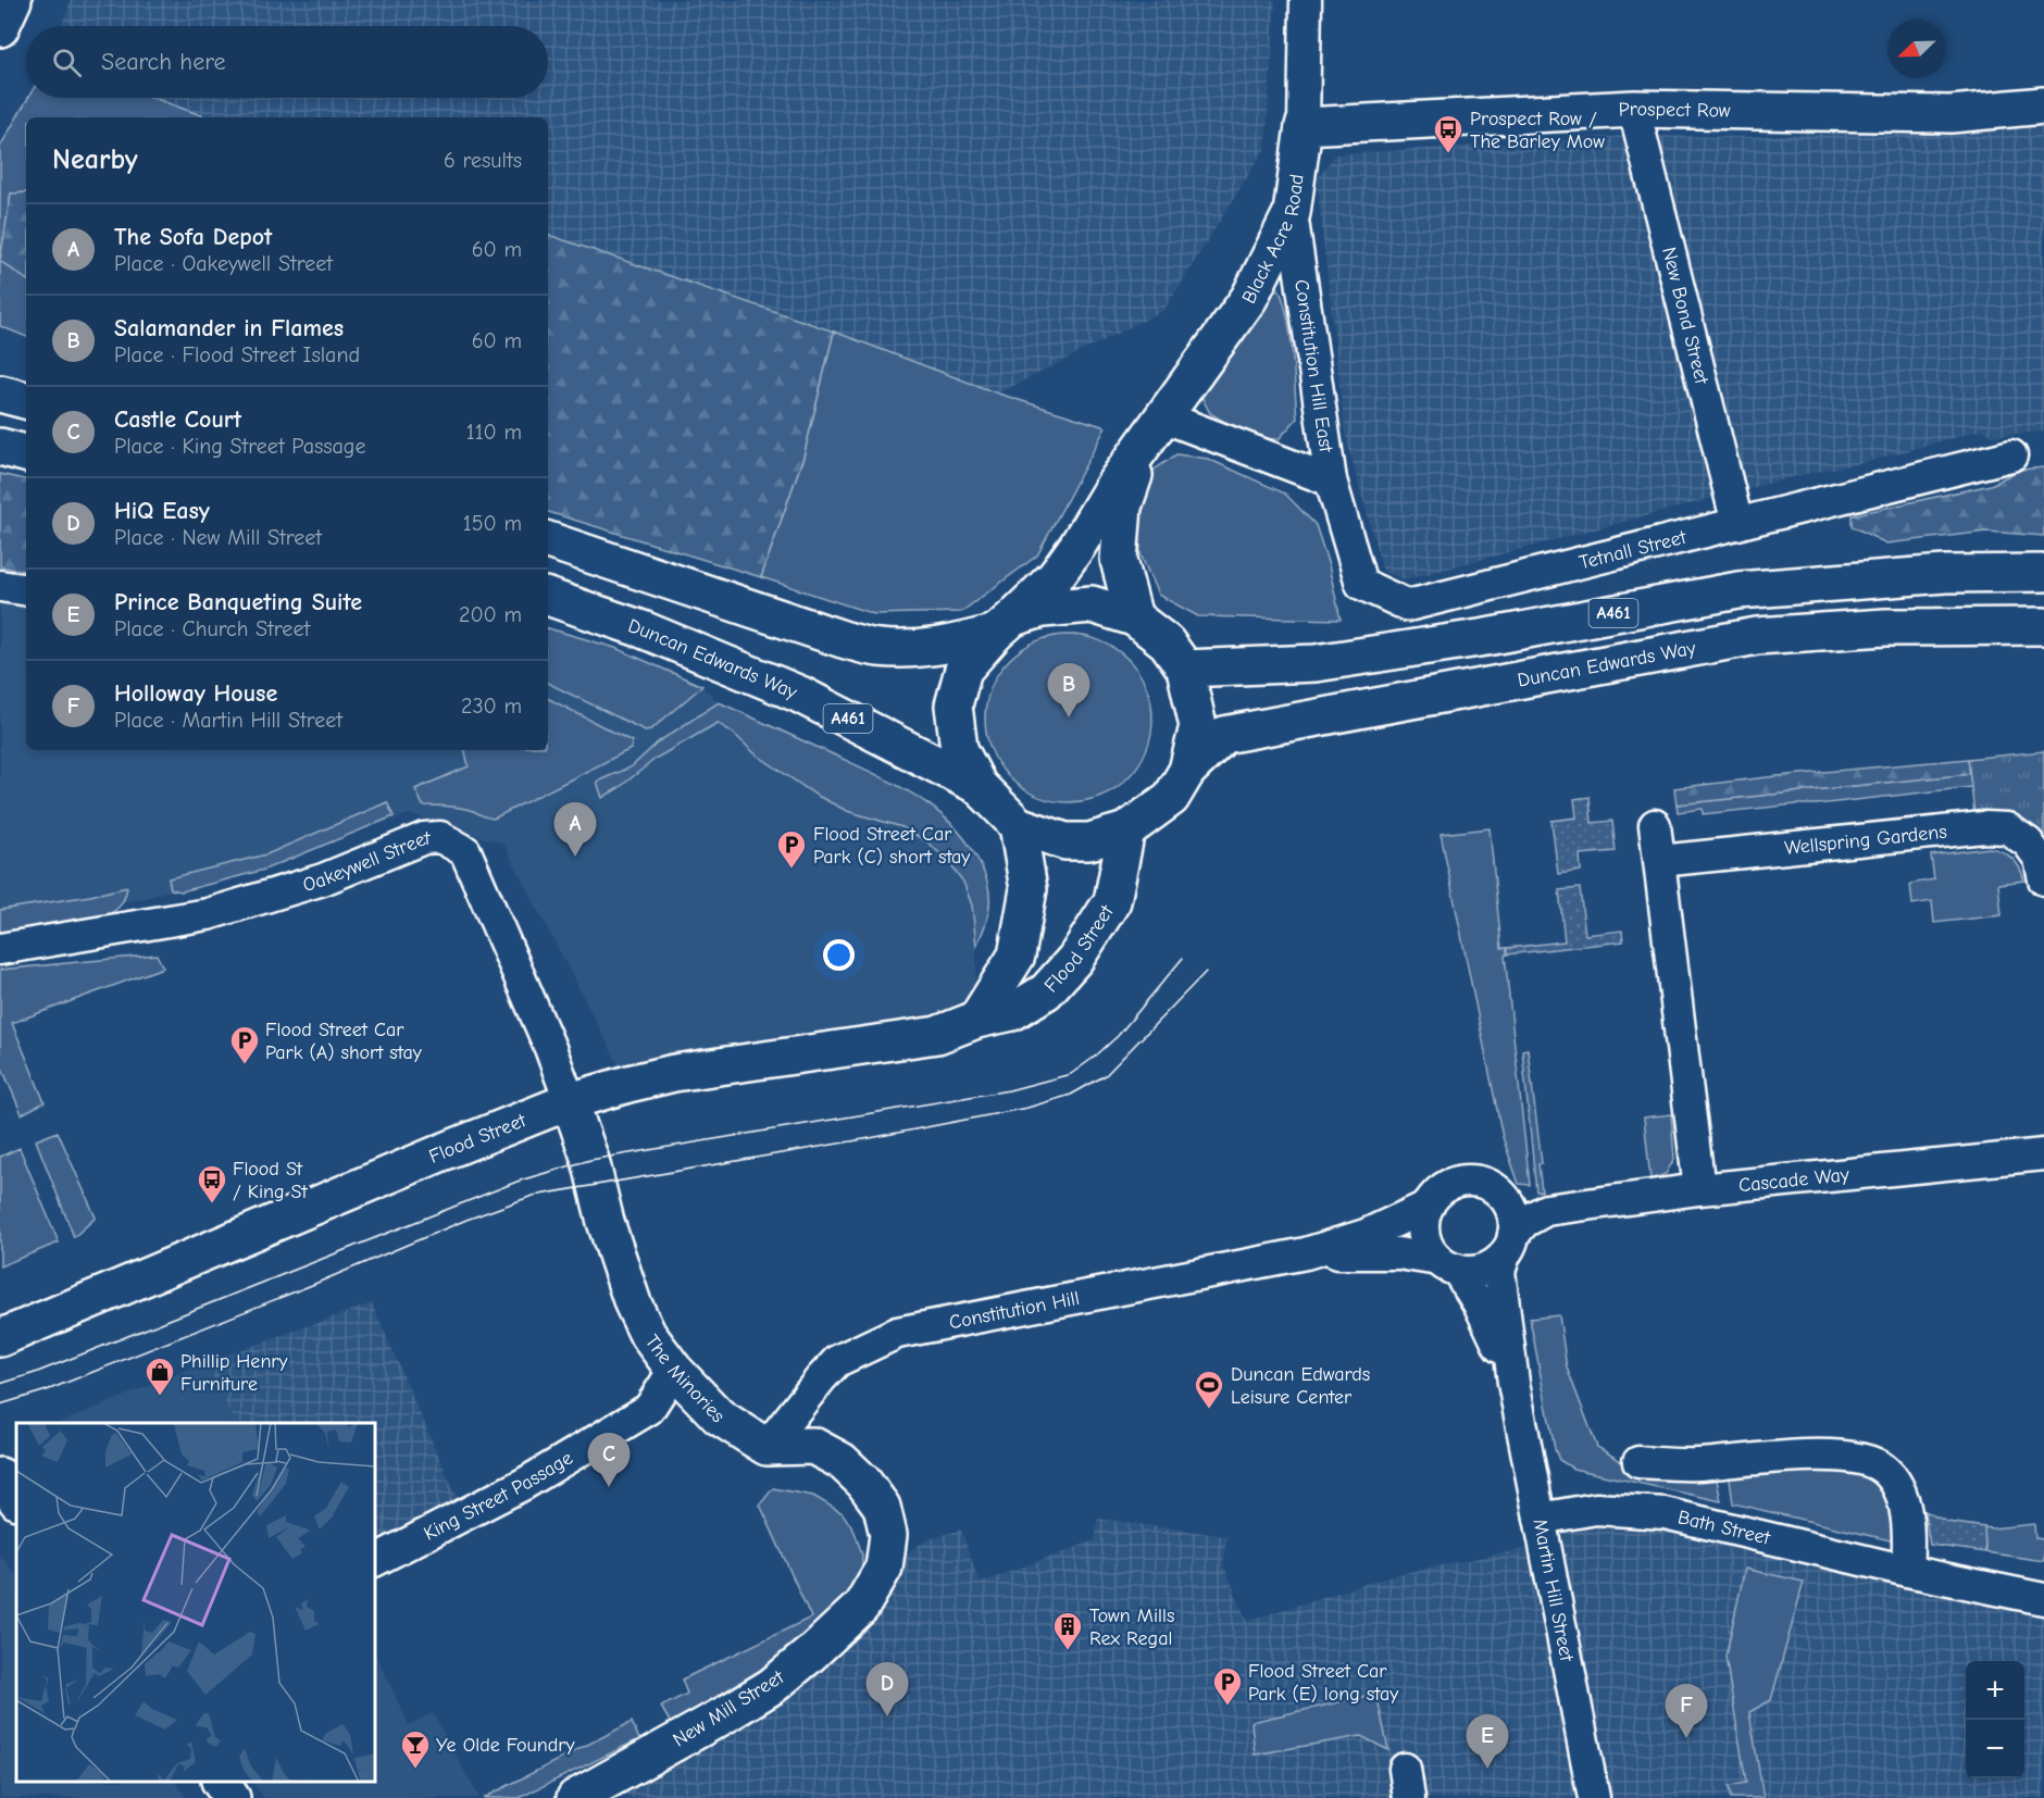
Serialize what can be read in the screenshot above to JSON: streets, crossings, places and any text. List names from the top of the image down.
{
  "streets": {
    "main road": [
      "Prospect Row",
      "Black Acre Road",
      "A461",
      "Duncan Edwards Way",
      "Flood Street",
      "The Minories",
      "New Mill Street"
    ],
    "street": [
      "New Bond Street",
      "Constitution Hill East",
      "Tetnall Street",
      "Wellspring Gardens",
      "Oakeywell Street",
      "Cascade Way",
      "Constitution Hill",
      "King Street Passage",
      "Bath Street",
      "Martin Hill Street"
    ]
  },
  "crossings": [
    ["Prospect Row", "Black Acre Road"],
    ["Prospect Row", "New Bond Street"],
    ["Black Acre Road", "Constitution Hill East"],
    ["Black Acre Road", "A461"],
    ["New Bond Street", "Tetnall Street"],
    ["Constitution Hill East", "Tetnall Street"],
    ["A461", "Duncan Edwards Way"],
    ["A461", "Flood Street"],
    ["Oakeywell Street", "Flood Street"],
    ["Oakeywell Street", "The Minories"],
    ["Flood Street", "The Minories"],
    ["Cascade Way", "Constitution Hill"],
    ["Cascade Way", "Martin Hill Street"],
    ["Constitution Hill", "The Minories"],
    ["Constitution Hill", "Martin Hill Street"],
    ["Constitution Hill", "New Mill Street"],
    ["The Minories", "King Street Passage"],
    ["The Minories", "New Mill Street"],
    ["Bath Street", "Martin Hill Street"]
  ],
  "places": {
    "bus stop": ["Prospect Row / The Barley Mow", "Flood St / King St"],
    "parking": ["Flood Street Car Park (C) short stay", "Flood Street Car Park (A) short stay", "Flood Street Car Park (E) long stay"],
    "shop": ["Phillip Henry Furniture"],
    "sports": ["Duncan Edwards Leisure Center"],
    "building": ["Town Mills Rex Regal"],
    "bar": ["Ye Olde Foundry"]
  },
  "north": "bottom left",
  "page": {
    "search": "Search here",
    "heading": ["Nearby", "6 results"],
    "list": [
      {
        "mark": "A",
        "name": "The Sofa Depot",
        "note": "Place · Oakeywell Street",
        "value": "60 m"
      },
      {
        "mark": "B",
        "name": "Salamander in Flames",
        "note": "Place · Flood Street Island",
        "value": "60 m"
      },
      {
        "mark": "C",
        "name": "Castle Court",
        "note": "Place · King Street Passage",
        "value": "110 m"
      },
      {
        "mark": "D",
        "name": "HiQ Easy",
        "note": "Place · New Mill Street",
        "value": "150 m"
      },
      {
        "mark": "E",
        "name": "Prince Banqueting Suite",
        "note": "Place · Church Street",
        "value": "200 m"
      },
      {
        "mark": "F",
        "name": "Holloway House",
        "note": "Place · Martin Hill Street",
        "value": "230 m"
      }
    ],
    "pins": [
      "B",
      "A",
      "C",
      "D",
      "F",
      "E"
    ],
    "map_buttons": ["+", "−"]
  }
}
